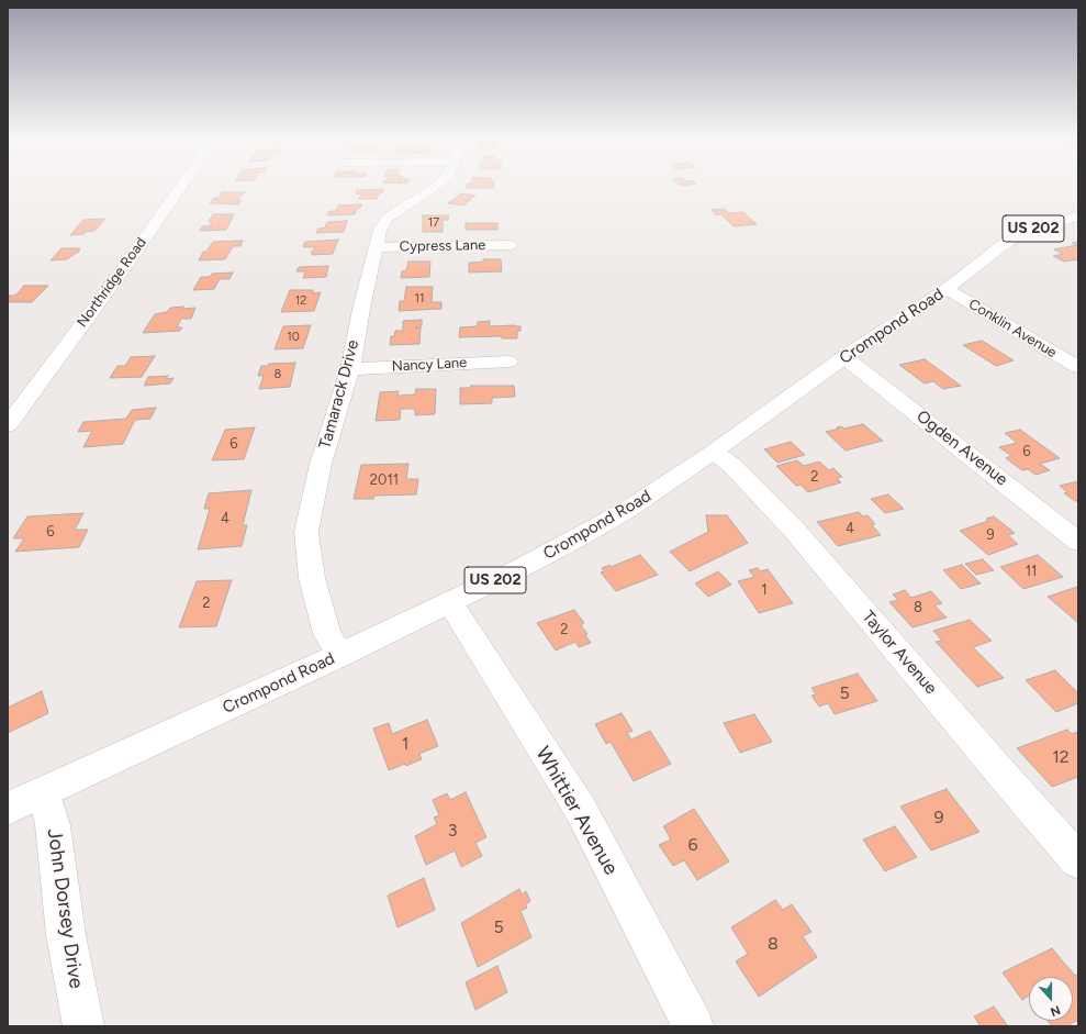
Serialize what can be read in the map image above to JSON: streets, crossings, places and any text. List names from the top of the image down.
{
  "streets": {
    "street": [
      "US 202",
      "Cypress Lane",
      "Northridge Road",
      "Crompond Road",
      "Conklin Avenue",
      "Nancy Lane",
      "Tamarack Drive",
      "Ogden Avenue",
      "Taylor Avenue",
      "Whittier Avenue",
      "John Dorsey Drive"
    ]
  },
  "crossings": [
    ["Cypress Lane", "Tamarack Drive"],
    ["Crompond Road", "Conklin Avenue"],
    ["Crompond Road", "Tamarack Drive"],
    ["Crompond Road", "Ogden Avenue"],
    ["Crompond Road", "Taylor Avenue"],
    ["Crompond Road", "Whittier Avenue"],
    ["Crompond Road", "John Dorsey Drive"],
    ["Nancy Lane", "Tamarack Drive"]
  ],
  "house_numbers": [
    "17",
    "11",
    "12",
    "10",
    "8",
    "6",
    "6",
    "2",
    "2011",
    "4",
    "4",
    "6",
    "9",
    "11",
    "1",
    "2",
    "8",
    "2",
    "5",
    "1",
    "12",
    "9",
    "3",
    "6",
    "5",
    "8"
  ],
  "north": "bottom"
}
